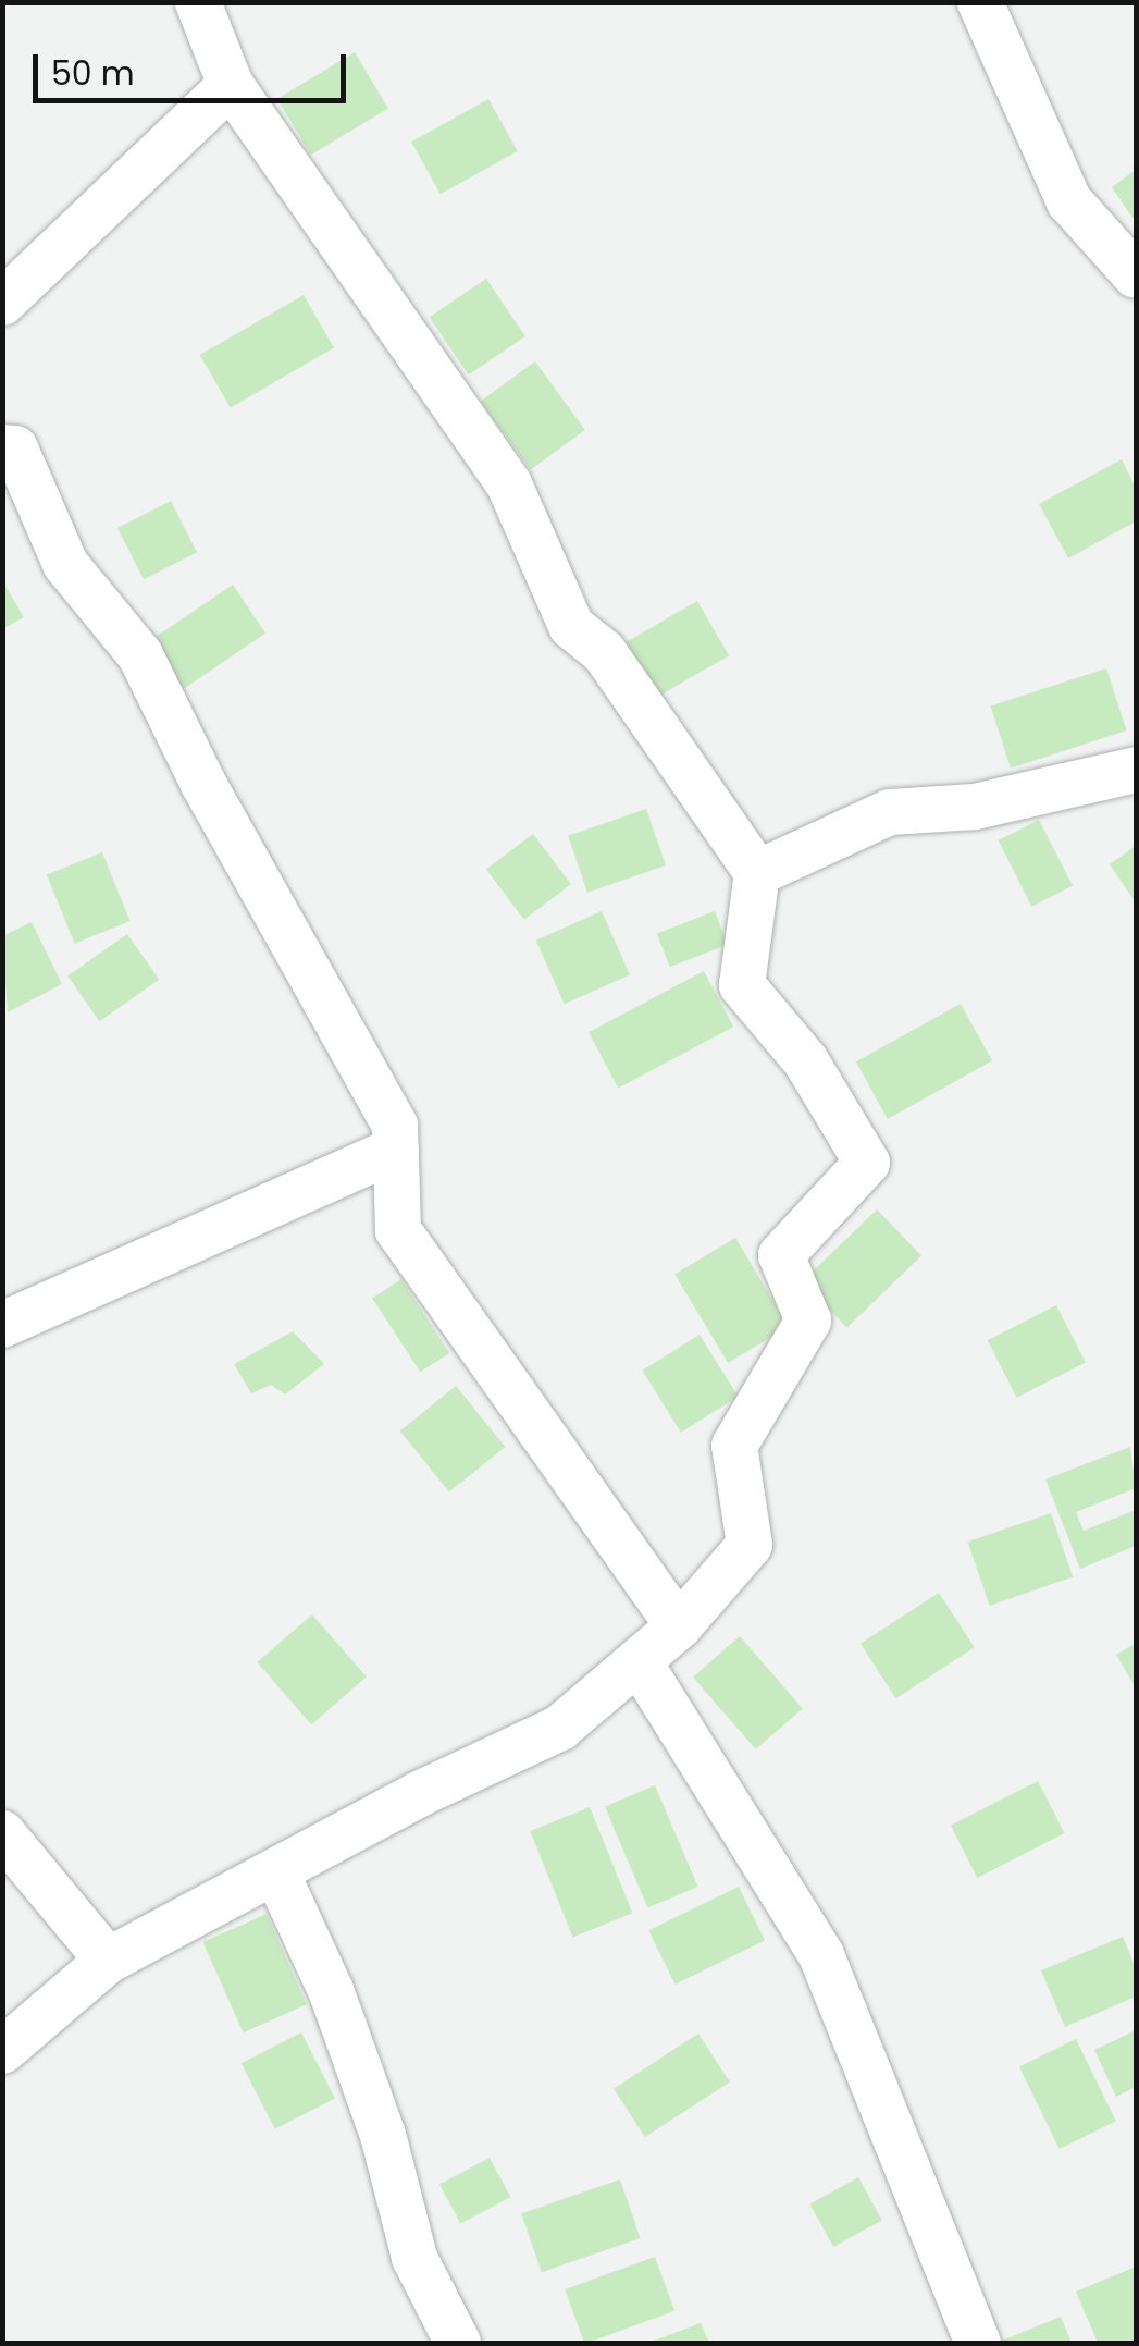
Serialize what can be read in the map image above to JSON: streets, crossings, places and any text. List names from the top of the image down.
{
  "scale_bar": "50 m"
}
